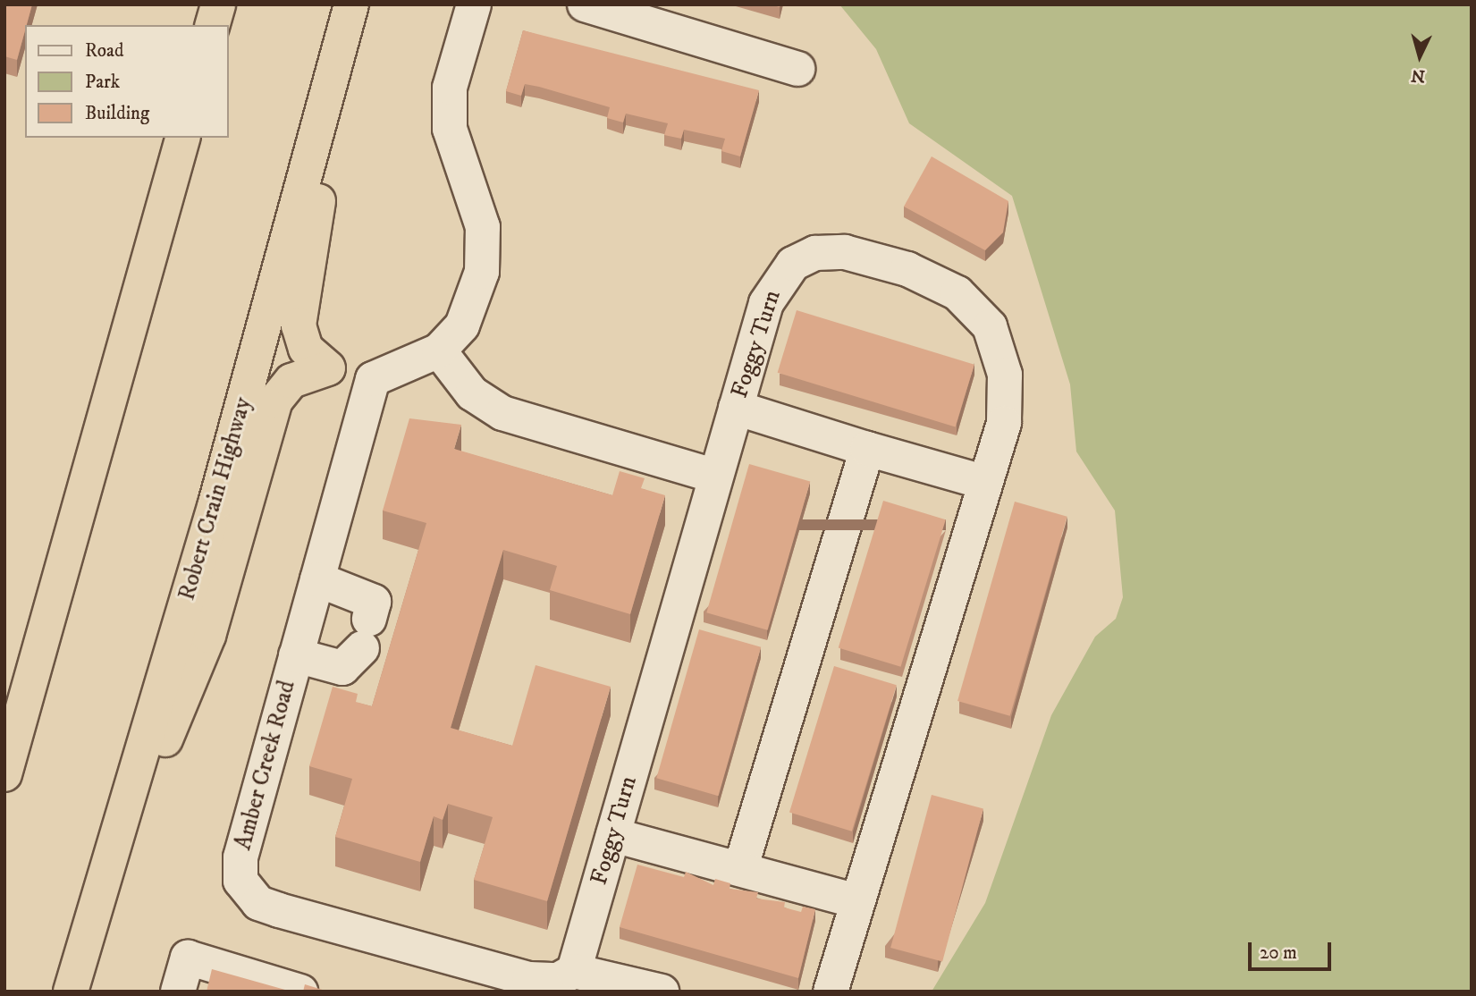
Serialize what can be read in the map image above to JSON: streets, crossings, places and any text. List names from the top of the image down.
{
  "streets": {
    "highway": ["Robert Crain Highway"],
    "street": ["Foggy Turn", "Amber Creek Road"]
  },
  "crossings": [
    ["Foggy Turn", "Amber Creek Road"]
  ],
  "legend": ["Road", "Park", "Building"],
  "scale_bar": "20 m",
  "north": "bottom"
}
